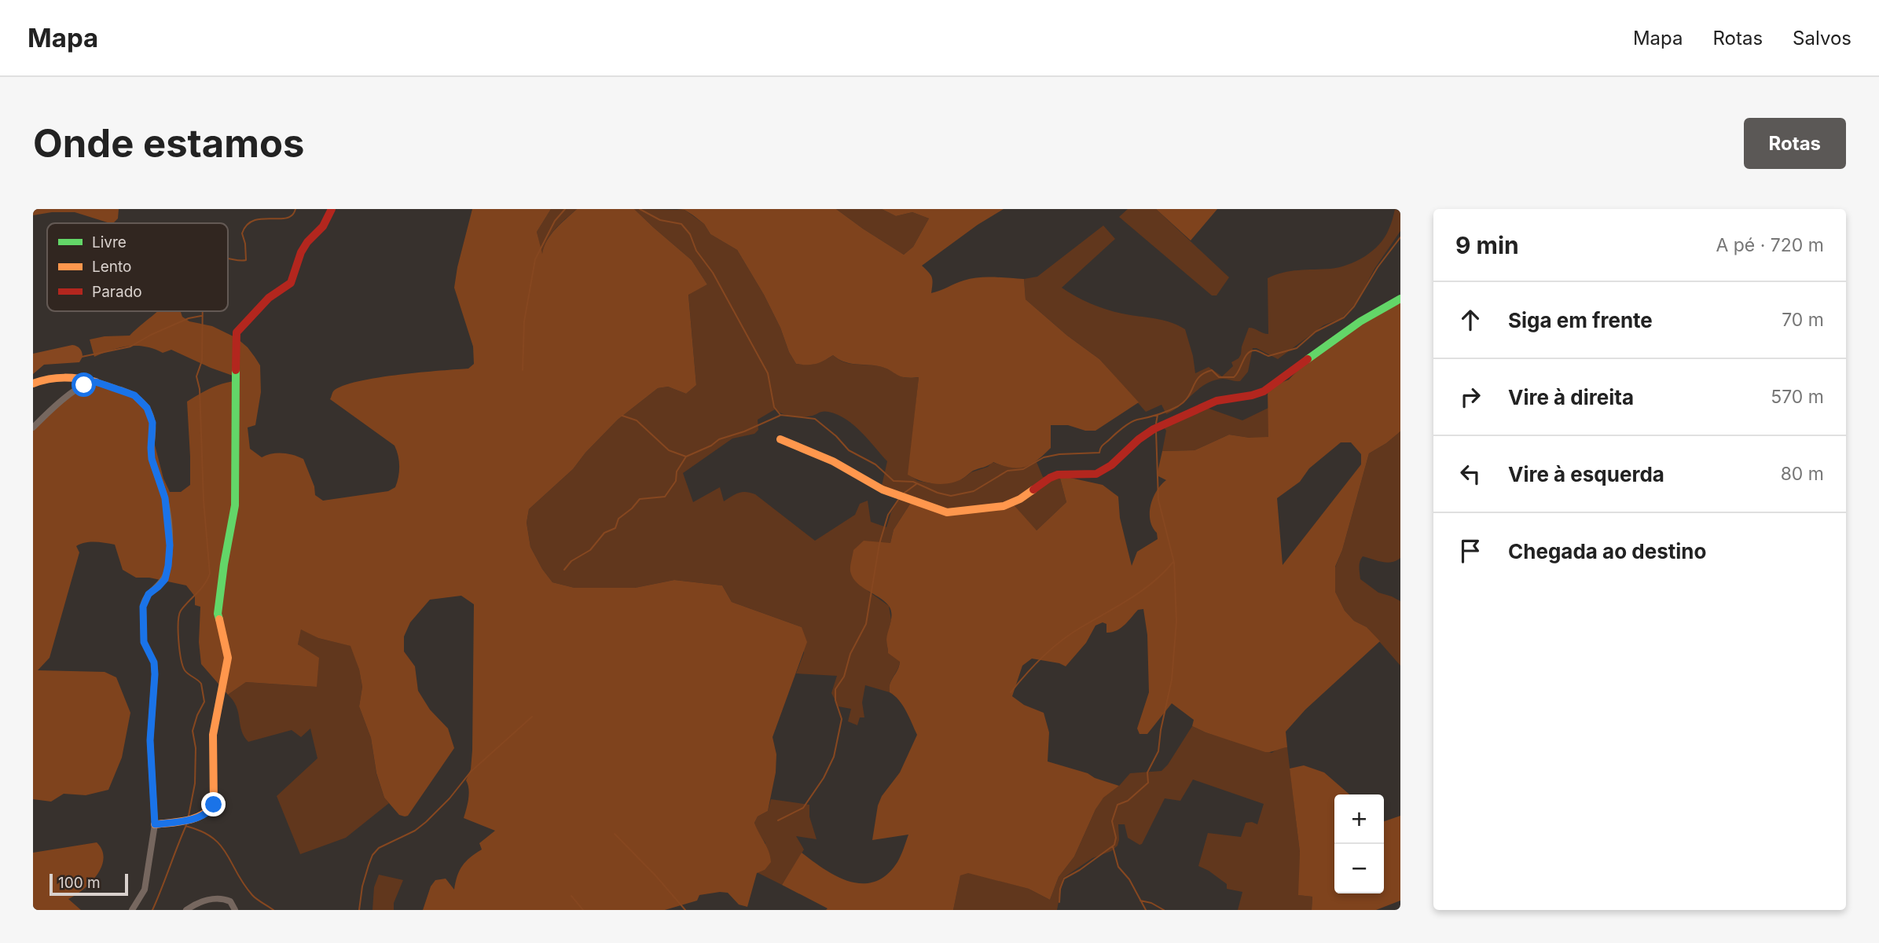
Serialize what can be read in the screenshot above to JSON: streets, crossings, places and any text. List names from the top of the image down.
{
  "legend": ["Livre", "Lento", "Parado"],
  "scale_bar": "100 m",
  "page": {
    "header": "Mapa",
    "nav": ["Mapa", "Rotas", "Salvos"],
    "buttons": "Rotas",
    "title": "Onde estamos",
    "heading": ["9 min", "A pé · 720 m"],
    "list": [
      ["Siga em frente", "70 m"],
      ["Vire à direita", "570 m"],
      ["Vire à esquerda", "80 m"],
      "Chegada ao destino"
    ],
    "map_buttons": ["+", "−"],
    "scale": "100 m"
  }
}
